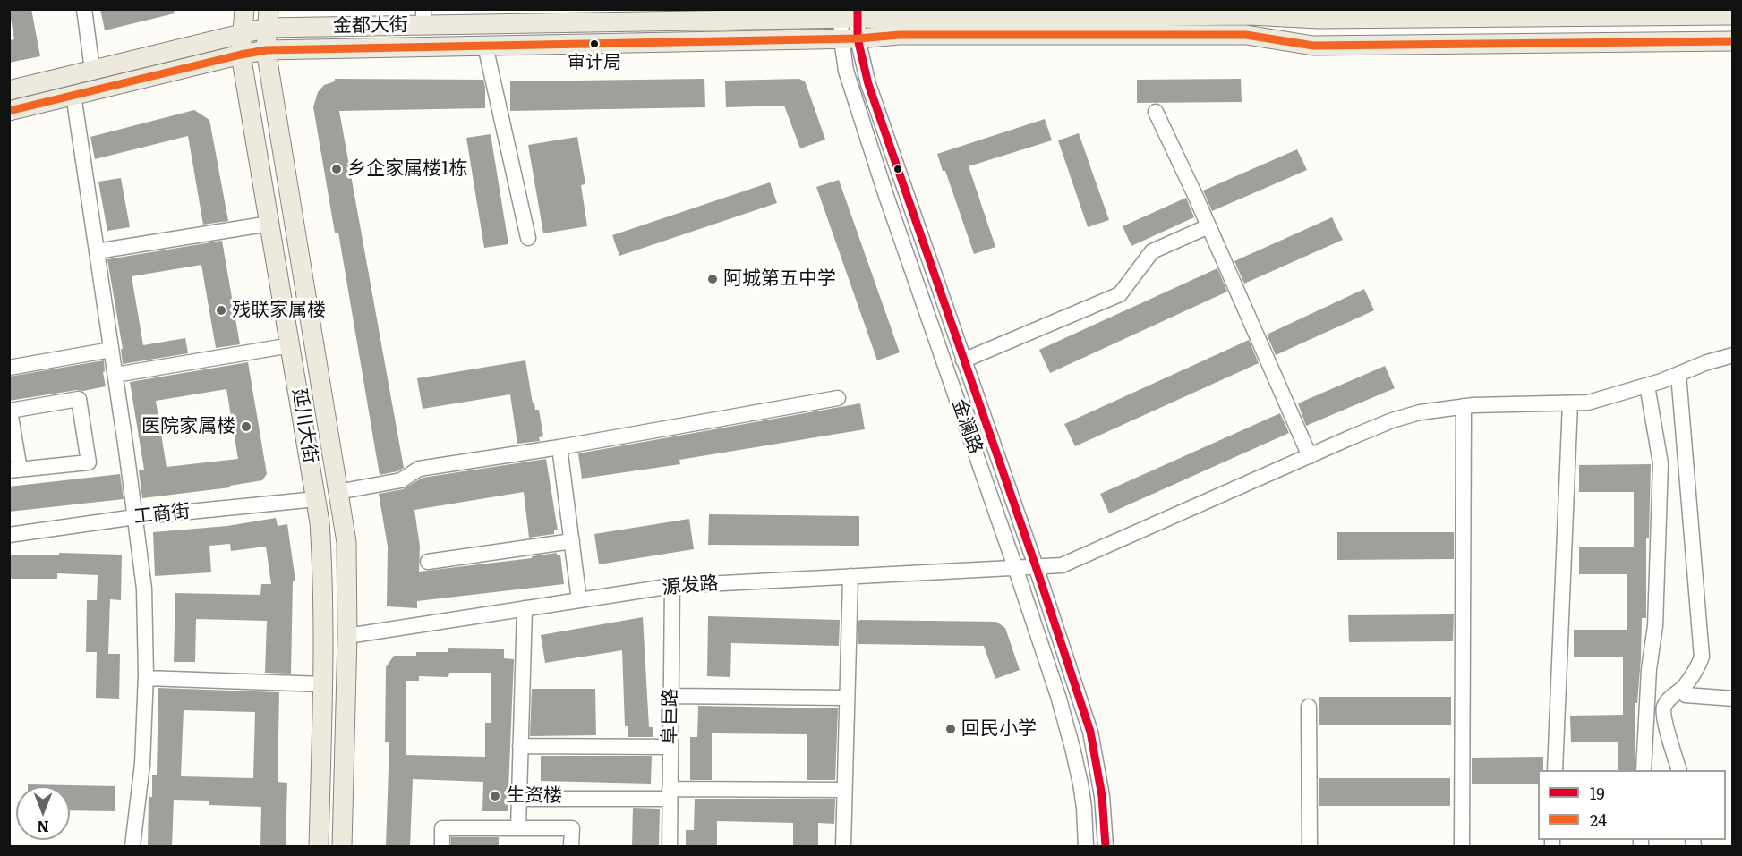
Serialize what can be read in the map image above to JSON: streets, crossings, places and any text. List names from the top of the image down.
{
  "streets": {
    "main road": ["金都大街", "延川大街"],
    "street": [
      "金澜路",
      "工商街",
      "源发路",
      "阜巨路"
    ]
  },
  "crossings": [
    ["金都大街", "延川大街"],
    ["金都大街", "金澜路"],
    ["延川大街", "工商街"],
    ["延川大街", "源发路"],
    ["金澜路", "源发路"],
    ["源发路", "阜巨路"]
  ],
  "places": [
    "审计局",
    "乡企家属楼1栋",
    "阿城第五中学",
    "残联家属楼",
    "医院家属楼",
    "回民小学",
    "生资楼"
  ],
  "lines": ["transit line 19", "transit line 24"],
  "legend": ["19", "24"],
  "north": "bottom"
}
